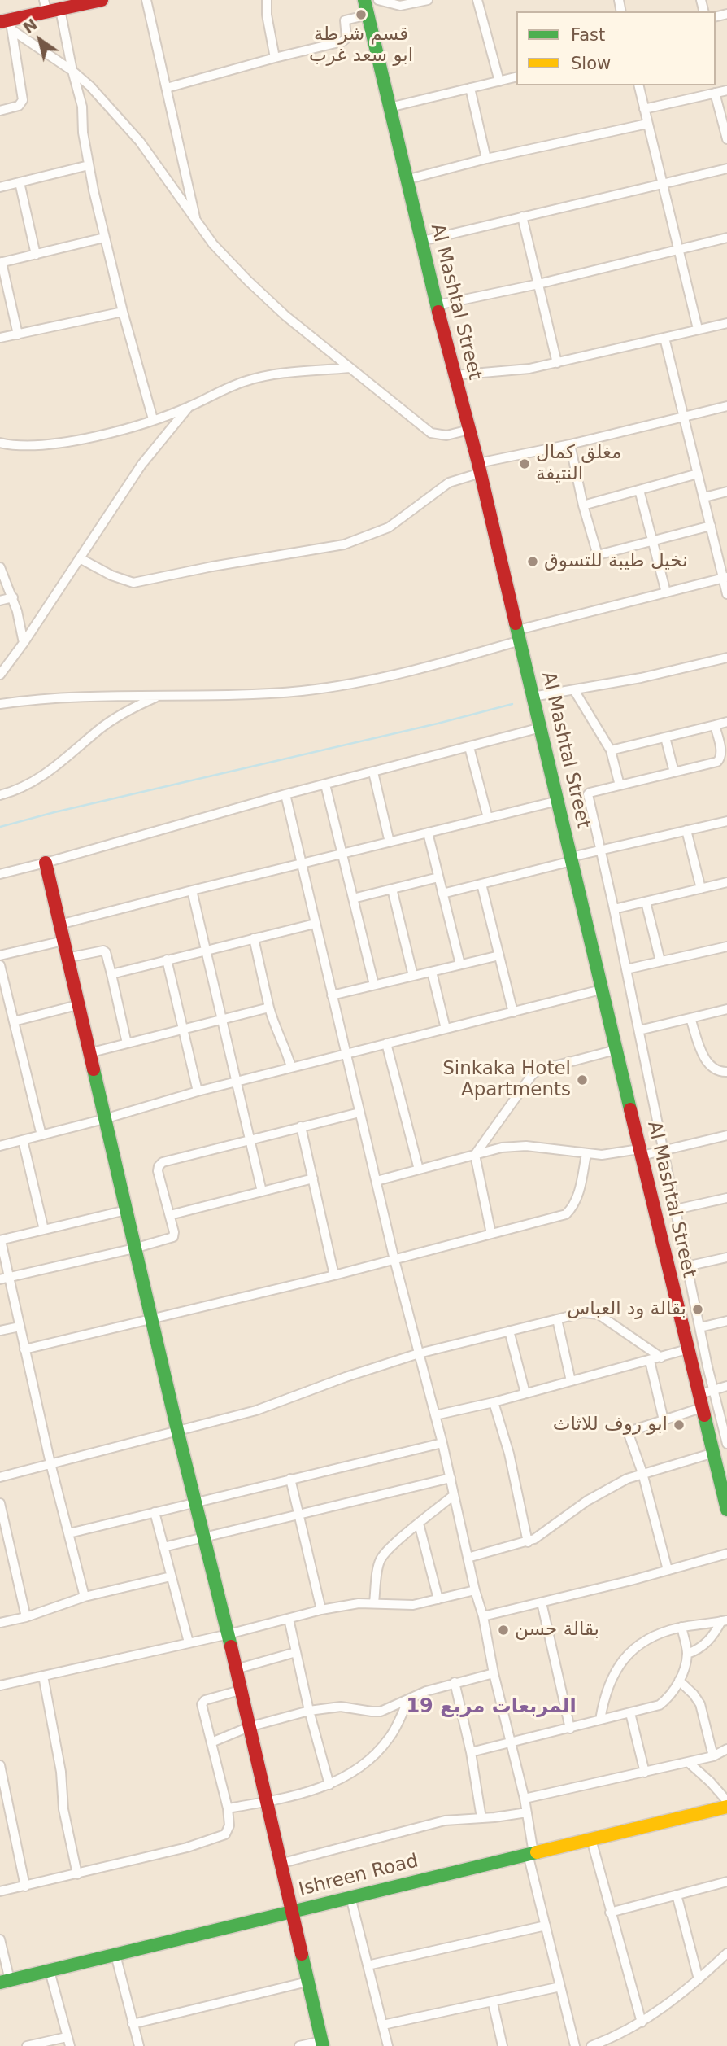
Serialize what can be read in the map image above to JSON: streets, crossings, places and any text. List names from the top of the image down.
{
  "streets": {
    "street": ["Al Mashtal Street", "Ishreen Road"]
  },
  "districts": ["المربعات مربع 19"],
  "places": [
    "قسم شرطة ابو سعد غرب",
    "مغلق كمال النتيفة",
    "نخيل طيبة للتسوق",
    "Sinkaka Hotel Apartments",
    "بقالة ود العباس",
    "ابو روف للاثاث",
    "بقالة حسن"
  ],
  "legend": ["Fast", "Slow"],
  "north": "top left"
}
